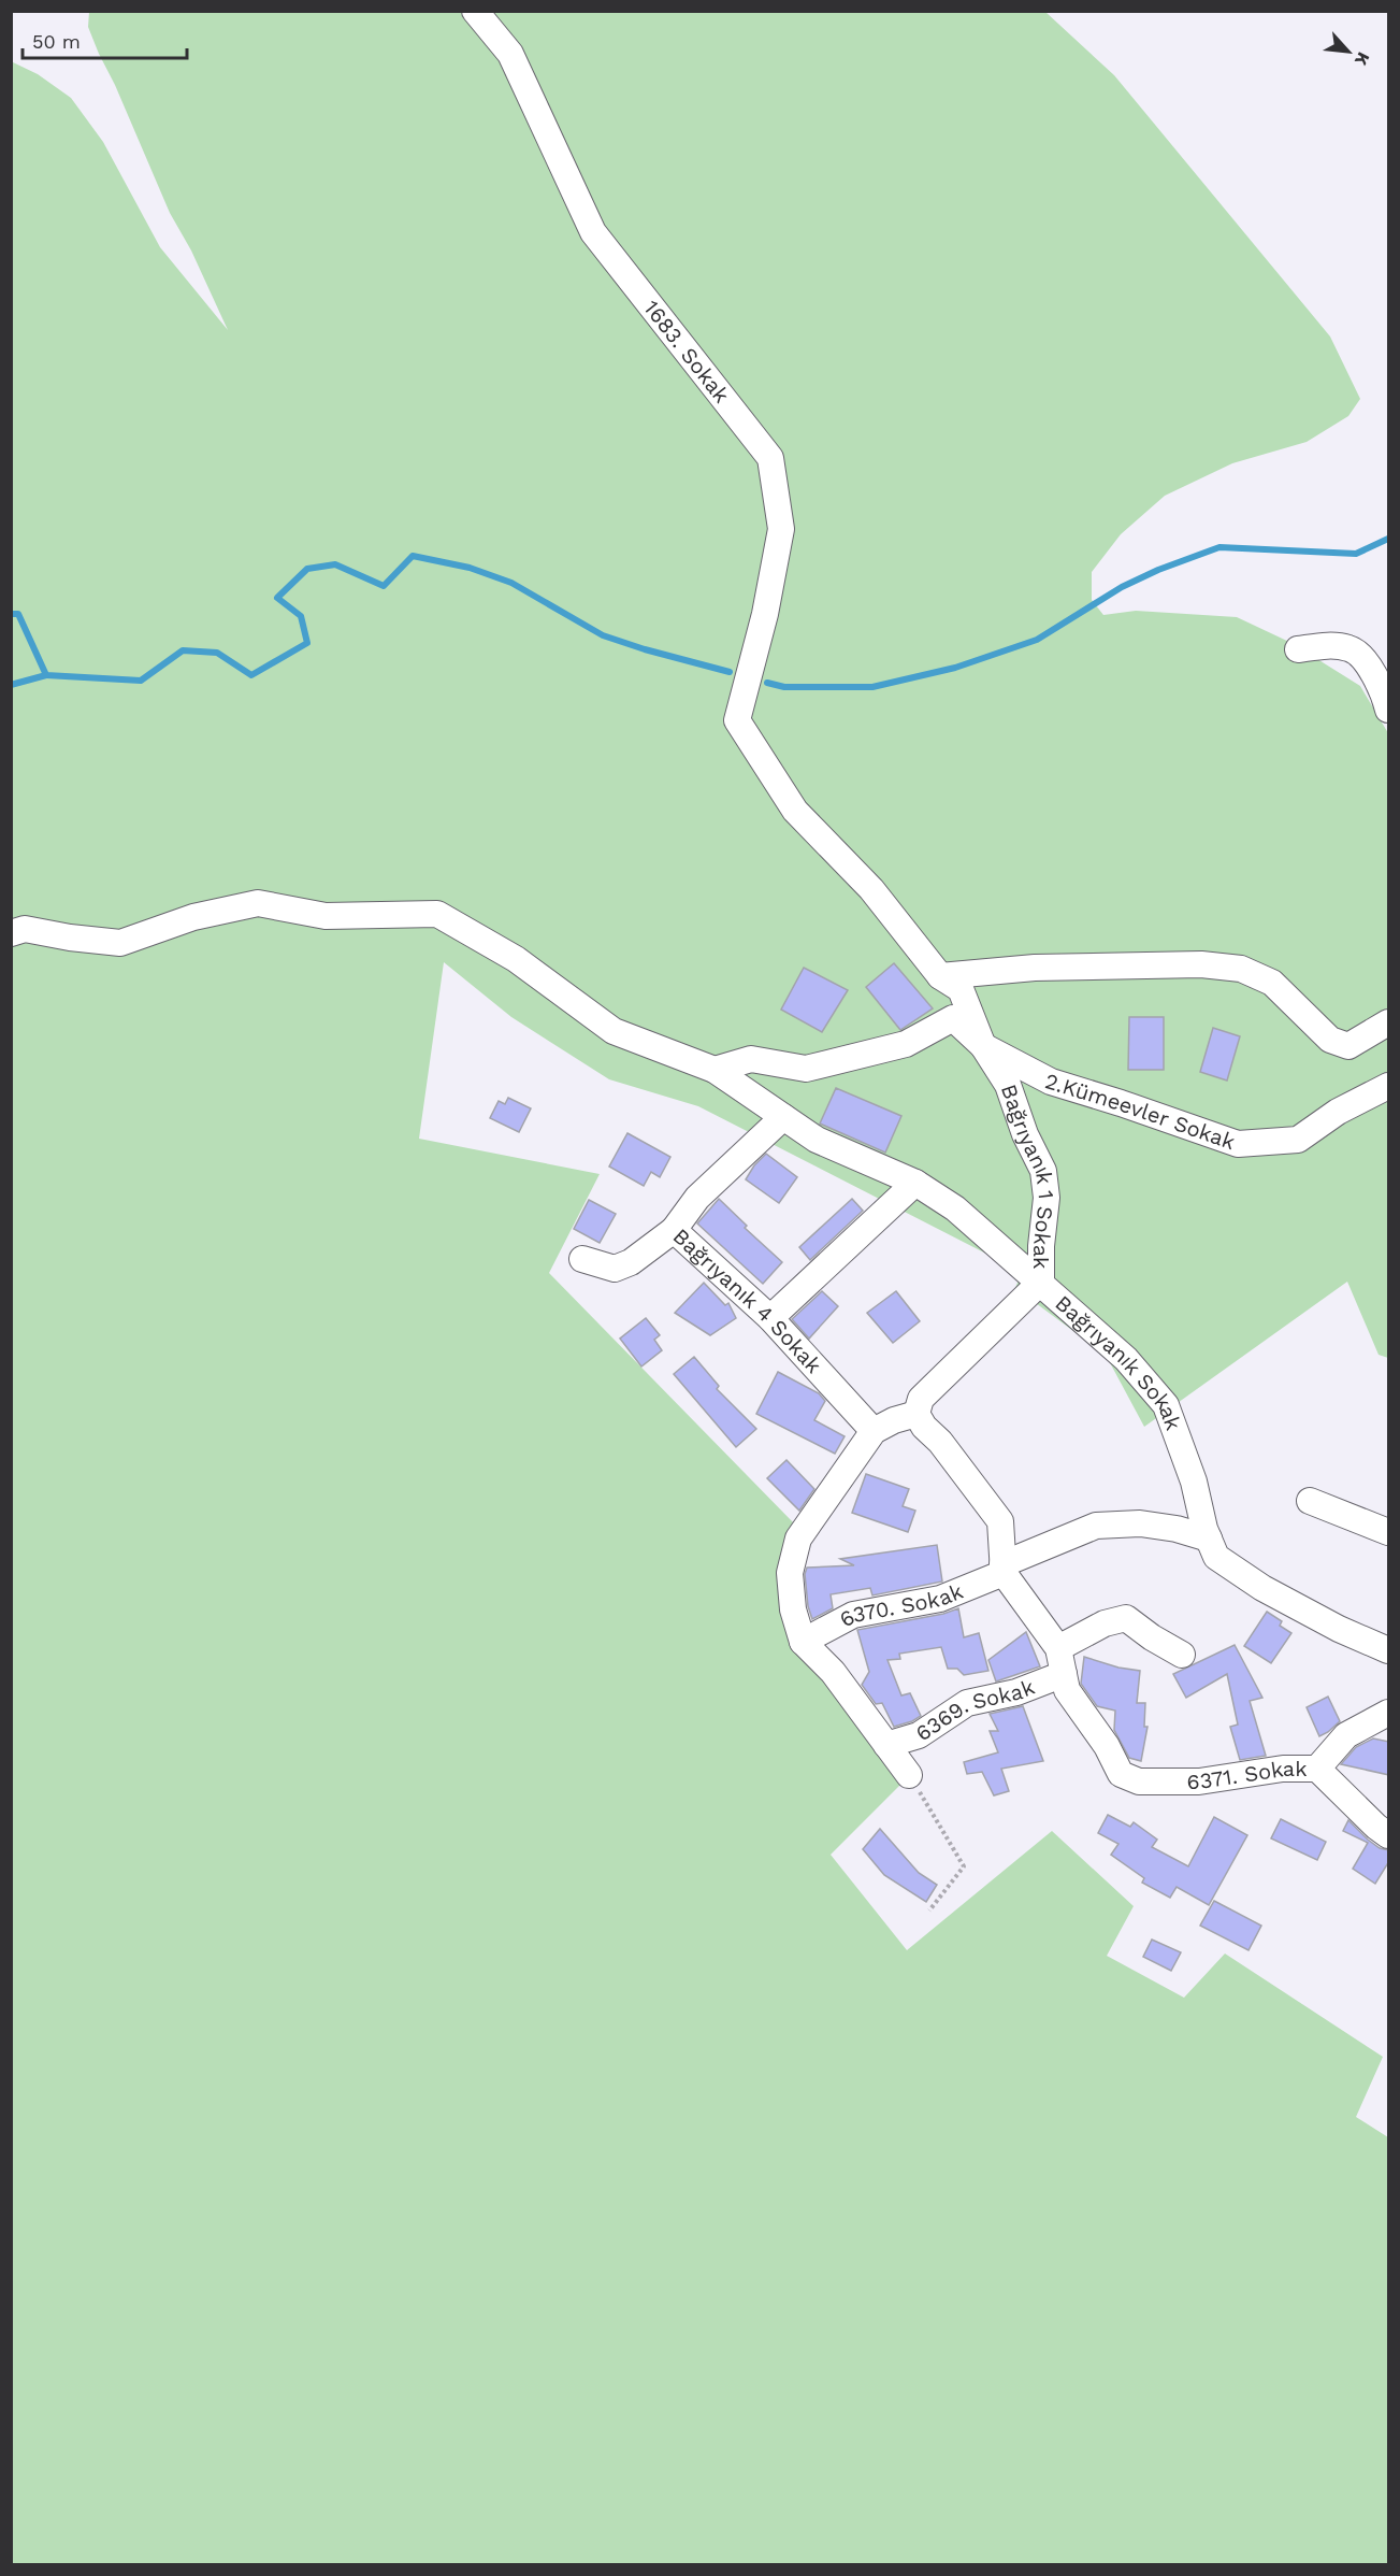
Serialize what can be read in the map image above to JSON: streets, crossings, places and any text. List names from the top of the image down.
{
  "streets": {
    "street": [
      "1683. Sokak",
      "2.Kümeevler Sokak",
      "Bağrıyanık 1 Sokak",
      "Bağrıyanık 4 Sokak",
      "Bağrıyanık Sokak",
      "6370. Sokak",
      "6369. Sokak",
      "6371. Sokak"
    ]
  },
  "crossings": [
    ["1683. Sokak", "Bağrıyanık 1 Sokak"],
    ["2.Kümeevler Sokak", "Bağrıyanık 1 Sokak"],
    ["2.Kümeevler Sokak", "Bağrıyanık Sokak"],
    ["Bağrıyanık 1 Sokak", "Bağrıyanık Sokak"],
    ["Bağrıyanık 4 Sokak", "Bağrıyanık Sokak"],
    ["Bağrıyanık Sokak", "6370. Sokak"],
    ["6369. Sokak", "6371. Sokak"]
  ],
  "scale_bar": "50 m",
  "north": "bottom right"
}
